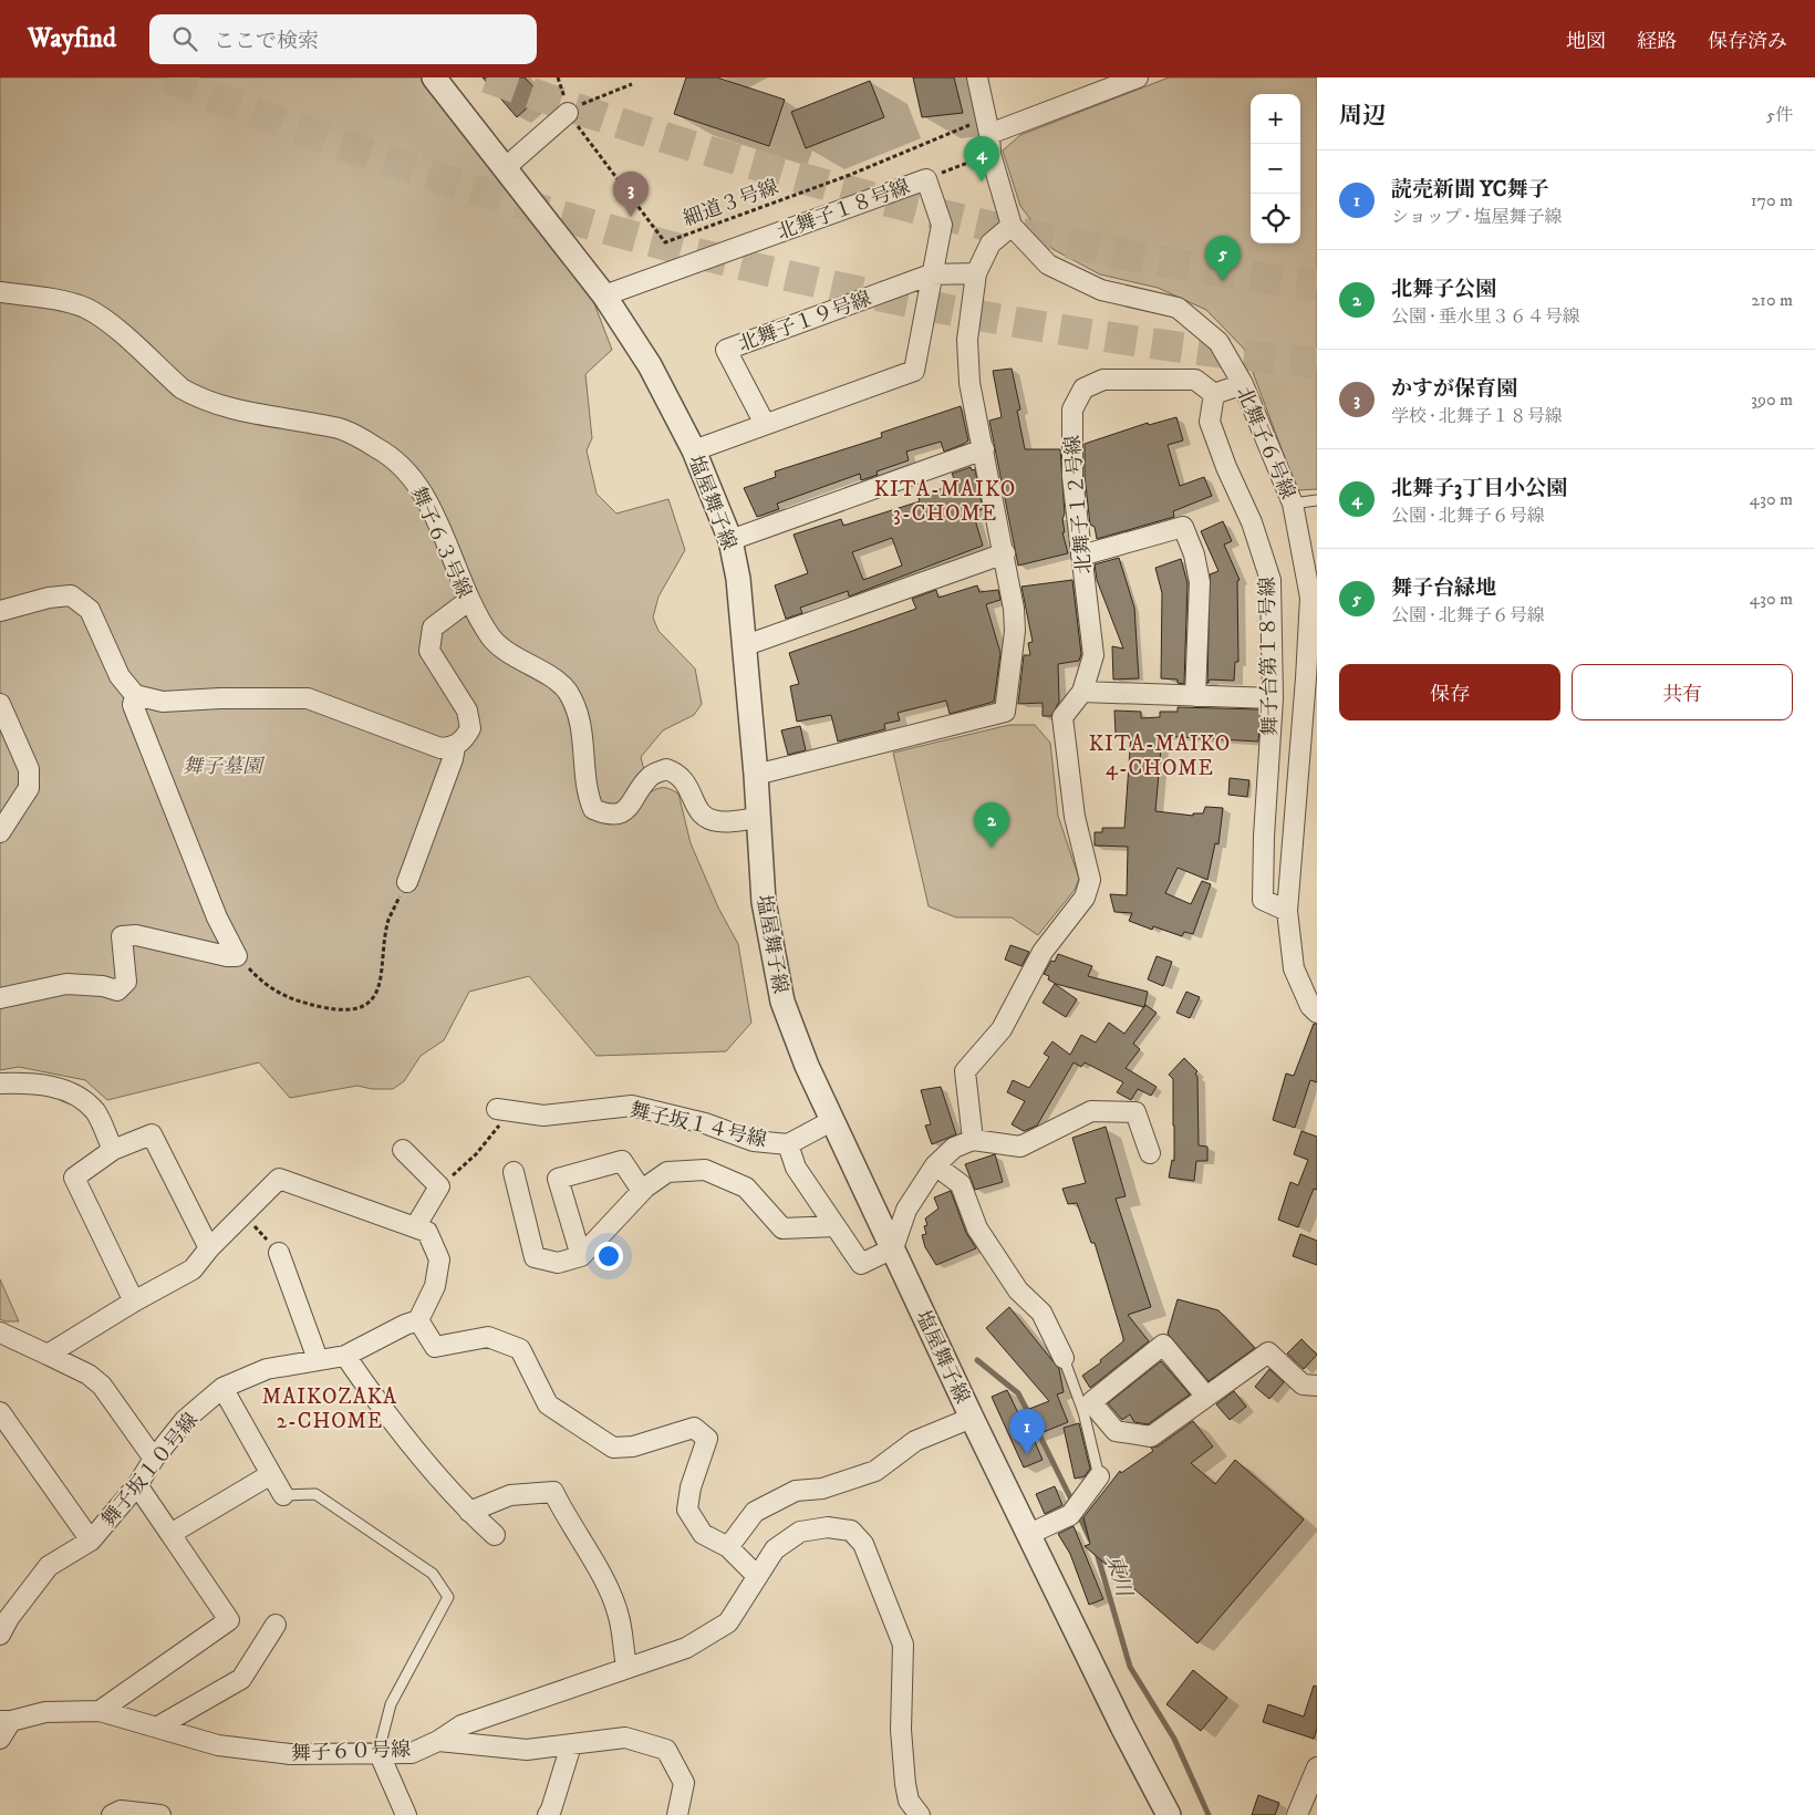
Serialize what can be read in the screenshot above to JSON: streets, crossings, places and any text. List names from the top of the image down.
{
  "streets": {
    "street": [
      "北舞子１８号線",
      "北舞子１９号線",
      "北舞子６号線",
      "塩屋舞子線",
      "北舞子１２号線",
      "舞子６３号線",
      "舞子台第１８号線",
      "舞子坂１４号線",
      "舞子坂１０号線",
      "舞子６０号線"
    ],
    "path": ["細道３号線"]
  },
  "crossings": [
    ["北舞子１８号線", "北舞子１９号線"],
    ["北舞子１８号線", "塩屋舞子線"],
    ["北舞子６号線", "舞子台第１８号線"],
    ["塩屋舞子線", "舞子６３号線"],
    ["北舞子１２号線", "舞子台第１８号線"]
  ],
  "districts": ["KITA-MAIKO 3-CHOME", "KITA-MAIKO 4-CHOME", "MAIKOZAKA 2-CHOME"],
  "water": ["東川"],
  "parks": ["舞子墓園"],
  "page": {
    "header": "Wayfind",
    "search": "ここで検索",
    "nav": ["地図", "経路", "保存済み"],
    "heading": ["周辺", "5件"],
    "map_buttons": ["+", "−"],
    "pins": [
      "4",
      "3",
      "5",
      "2",
      "1"
    ],
    "list": [
      {
        "mark": "1",
        "name": "読売新聞 YC舞子",
        "note": "ショップ · 塩屋舞子線",
        "value": "170 m"
      },
      {
        "mark": "2",
        "name": "北舞子公園",
        "note": "公園 · 垂水里３６４号線",
        "value": "210 m"
      },
      {
        "mark": "3",
        "name": "かすが保育園",
        "note": "学校 · 北舞子１８号線",
        "value": "390 m"
      },
      {
        "mark": "4",
        "name": "北舞子3丁目小公園",
        "note": "公園 · 北舞子６号線",
        "value": "430 m"
      },
      {
        "mark": "5",
        "name": "舞子台緑地",
        "note": "公園 · 北舞子６号線",
        "value": "430 m"
      }
    ],
    "buttons": ["保存", "共有"]
  }
}
